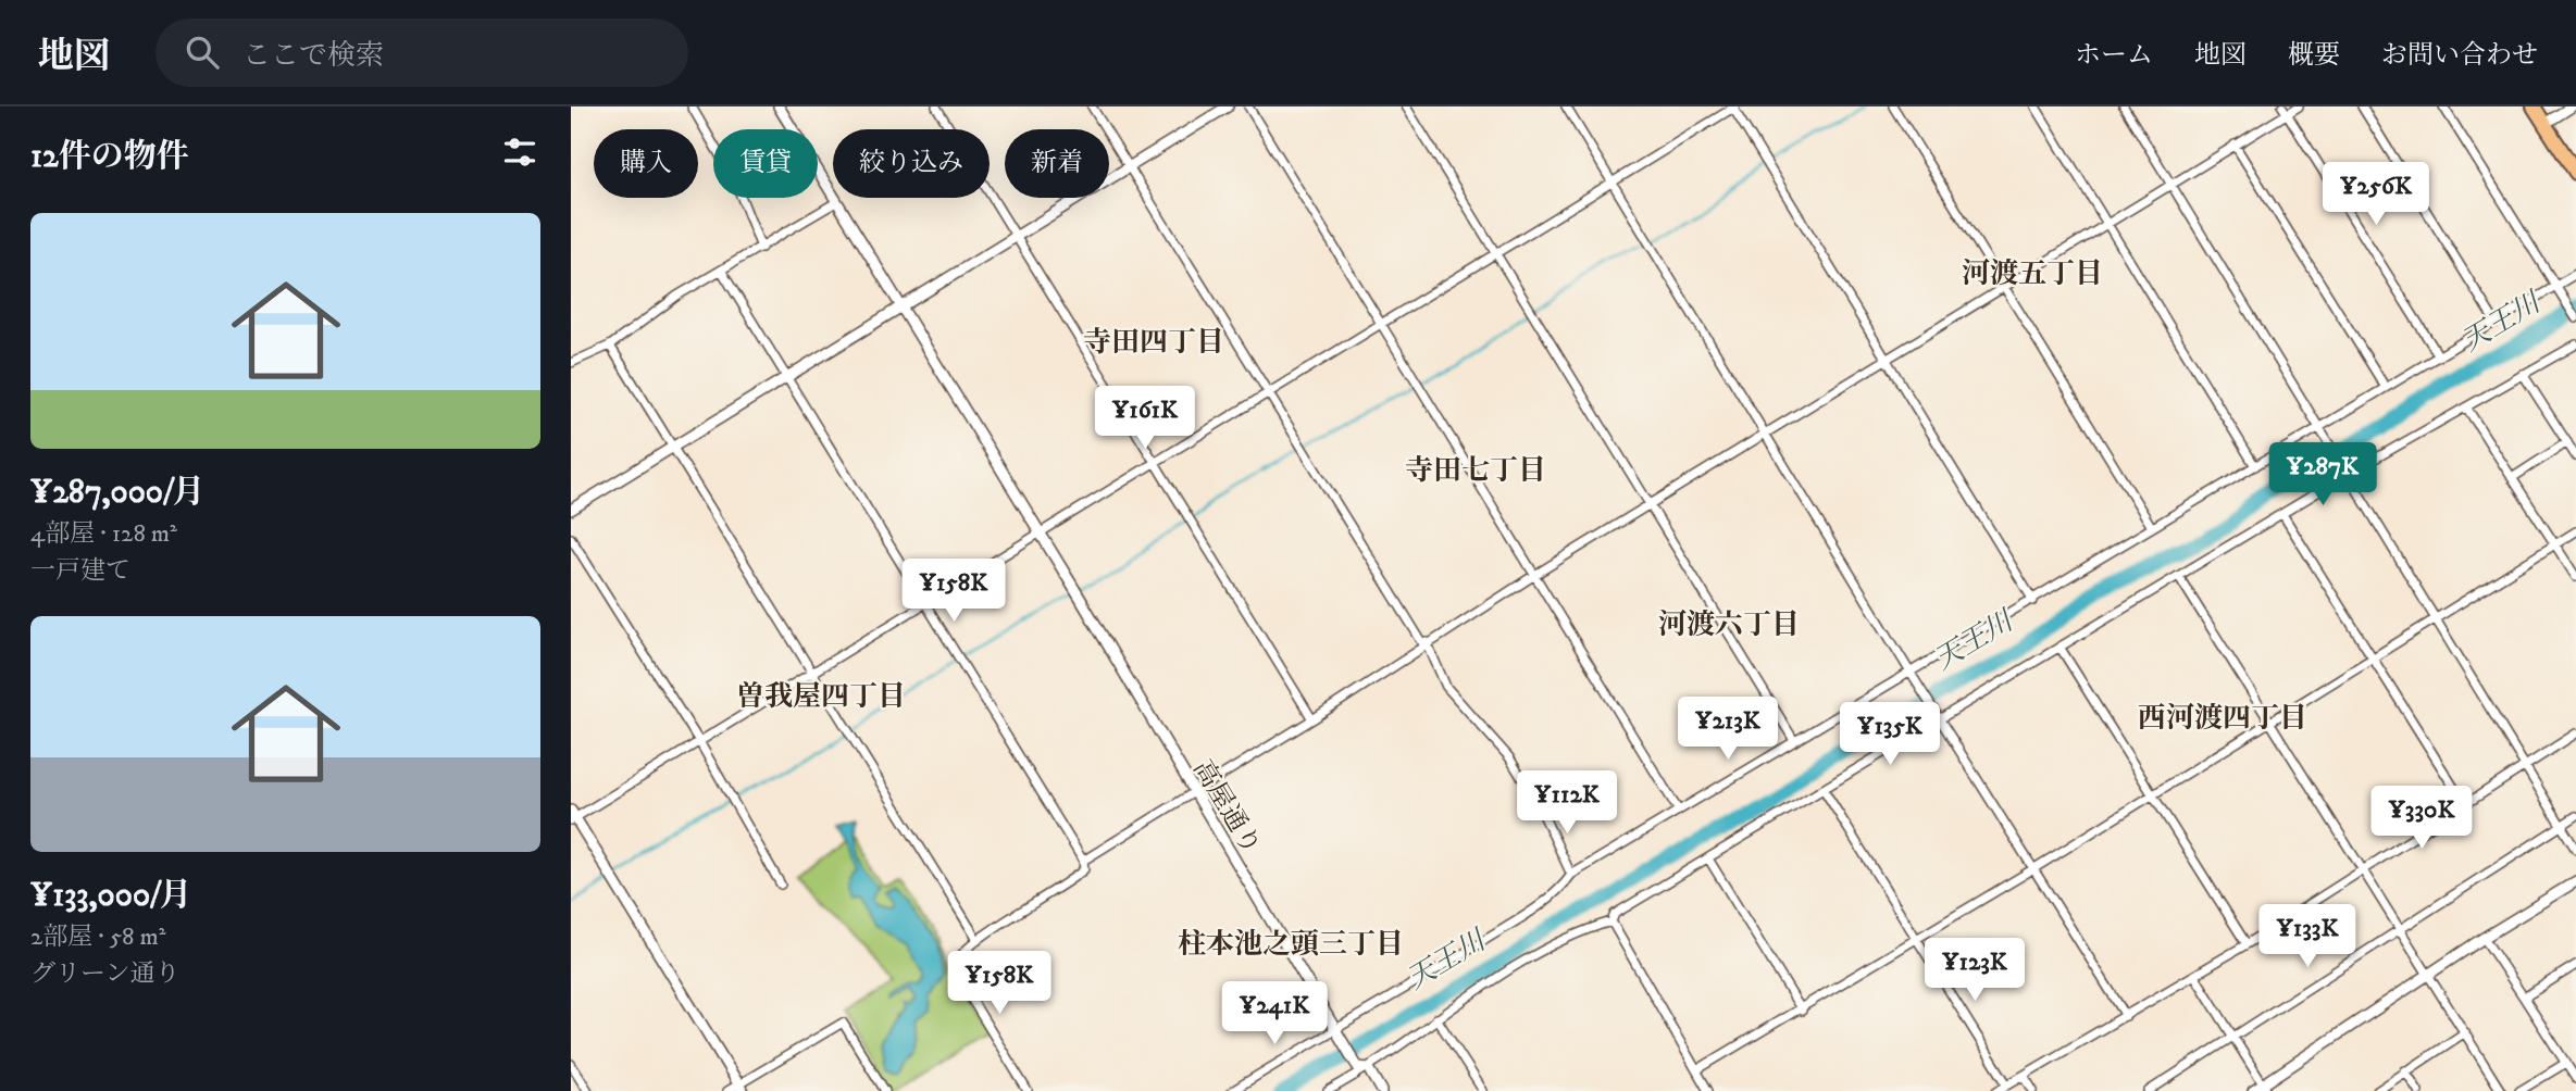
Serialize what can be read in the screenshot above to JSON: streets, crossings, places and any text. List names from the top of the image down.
{
  "streets": {
    "street": ["高屋通り"]
  },
  "districts": [
    "河渡五丁目",
    "寺田四丁目",
    "寺田七丁目",
    "河渡六丁目",
    "曽我屋四丁目",
    "西河渡四丁目",
    "柱本池之頭三丁目"
  ],
  "water": ["天王川"],
  "page": {
    "header": "地図",
    "search": "ここで検索",
    "nav": [
      "ホーム",
      "地図",
      "概要",
      "お問い合わせ"
    ],
    "heading": "12件の物件",
    "chip": [
      "購入",
      "賃貸",
      "絞り込み",
      "新着"
    ],
    "price": [
      "¥256K",
      "¥161K",
      "¥287K",
      "¥158K",
      "¥213K",
      "¥135K",
      "¥112K",
      "¥330K",
      "¥133K",
      "¥123K",
      "¥158K",
      "¥241K"
    ],
    "list": [
      {
        "name": "¥287,000/月",
        "note": "4部屋 · 128 m² · 一戸建て"
      },
      {
        "name": "¥133,000/月",
        "note": "2部屋 · 58 m² · グリーン通り"
      }
    ]
  }
}
